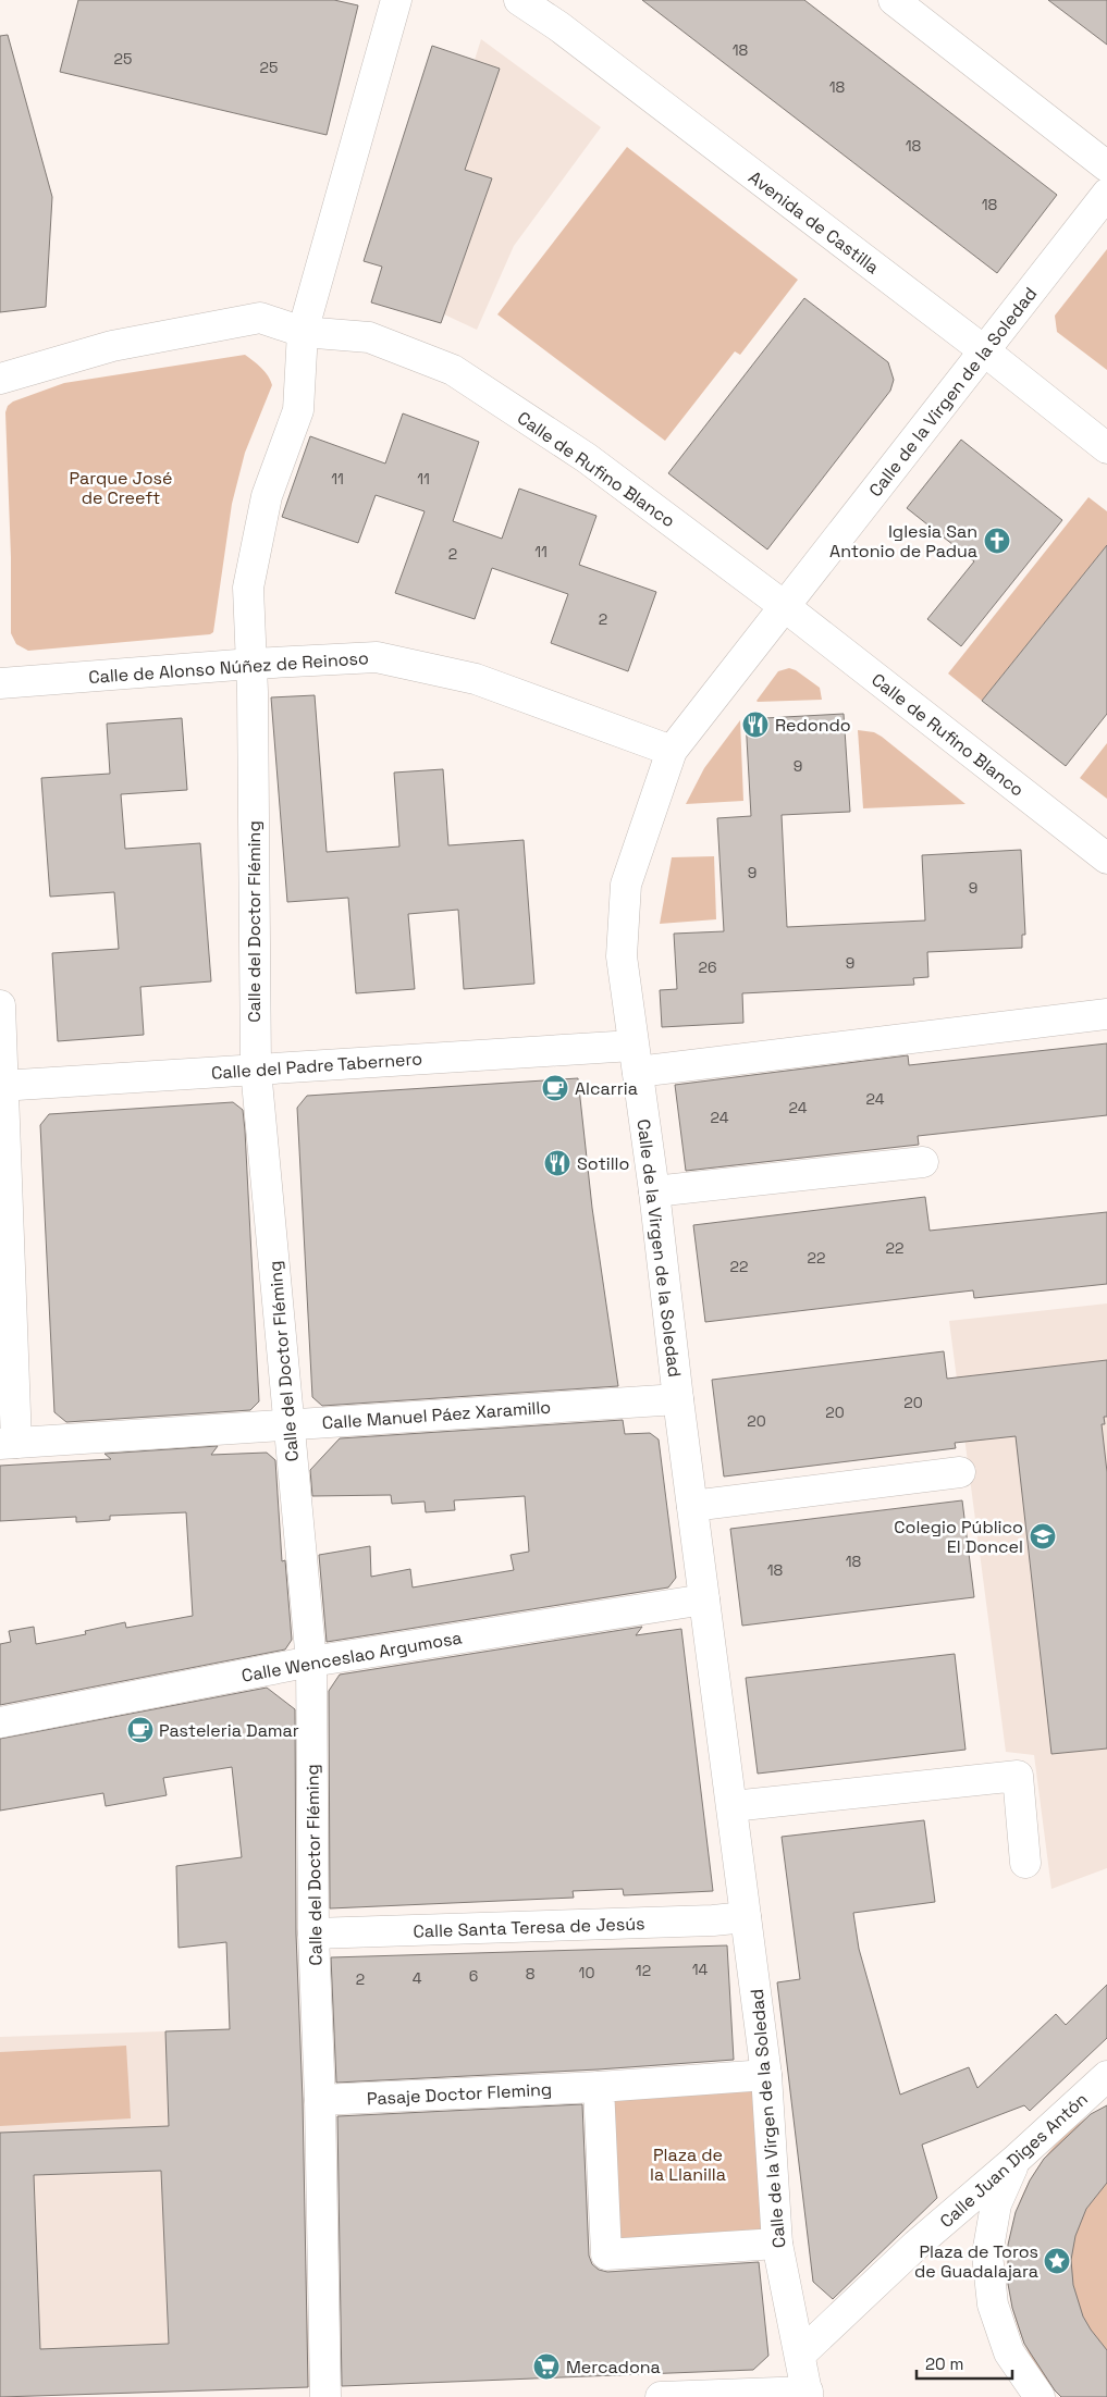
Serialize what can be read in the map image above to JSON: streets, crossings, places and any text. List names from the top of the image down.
{
  "streets": {
    "street": [
      "Avenida de Castilla",
      "Calle de la Virgen de la Soledad",
      "Calle de Rufino Blanco",
      "Calle de Alonso Núñez de Reinoso",
      "Calle del Doctor Fléming",
      "Calle del Padre Tabernero",
      "Calle Manuel Páez Xaramillo",
      "Calle Wenceslao Argumosa",
      "Calle Santa Teresa de Jesús",
      "Pasaje Doctor Fleming",
      "Calle Juan Diges Antón"
    ]
  },
  "crossings": [
    ["Avenida de Castilla", "Calle de la Virgen de la Soledad"],
    ["Calle de la Virgen de la Soledad", "Calle de Rufino Blanco"],
    ["Calle de la Virgen de la Soledad", "Calle de Alonso Núñez de Reinoso"],
    ["Calle de la Virgen de la Soledad", "Calle del Padre Tabernero"],
    ["Calle de la Virgen de la Soledad", "Calle Manuel Páez Xaramillo"],
    ["Calle de la Virgen de la Soledad", "Calle Wenceslao Argumosa"],
    ["Calle de la Virgen de la Soledad", "Calle Santa Teresa de Jesús"],
    ["Calle de la Virgen de la Soledad", "Calle Juan Diges Antón"],
    ["Calle de Rufino Blanco", "Calle del Doctor Fléming"],
    ["Calle de Alonso Núñez de Reinoso", "Calle del Doctor Fléming"],
    ["Calle del Doctor Fléming", "Calle del Padre Tabernero"],
    ["Calle del Doctor Fléming", "Calle Manuel Páez Xaramillo"],
    ["Calle del Doctor Fléming", "Calle Wenceslao Argumosa"],
    ["Calle del Doctor Fléming", "Calle Santa Teresa de Jesús"],
    ["Calle del Doctor Fléming", "Pasaje Doctor Fleming"]
  ],
  "parks": ["Parque José de Creeft", "Plaza de la Llanilla"],
  "places": {
    "church": ["Iglesia San Antonio de Padua"],
    "restaurant": ["Redondo", "Sotillo"],
    "cafe": ["Alcarria", "Pasteleria Damar"],
    "school or university": ["Colegio Público El Doncel"],
    "place": ["Plaza de Toros de Guadalajara"],
    "supermarket": ["Mercadona"]
  },
  "house_numbers": [
    "18",
    "25",
    "25",
    "18",
    "18",
    "18",
    "11",
    "11",
    "11",
    "2",
    "2",
    "9",
    "9",
    "9",
    "9",
    "26",
    "24",
    "24",
    "24",
    "22",
    "22",
    "22",
    "20",
    "20",
    "20",
    "18",
    "18",
    "14",
    "12",
    "10",
    "8",
    "6",
    "4",
    "2"
  ],
  "scale_bar": "20 m"
}
